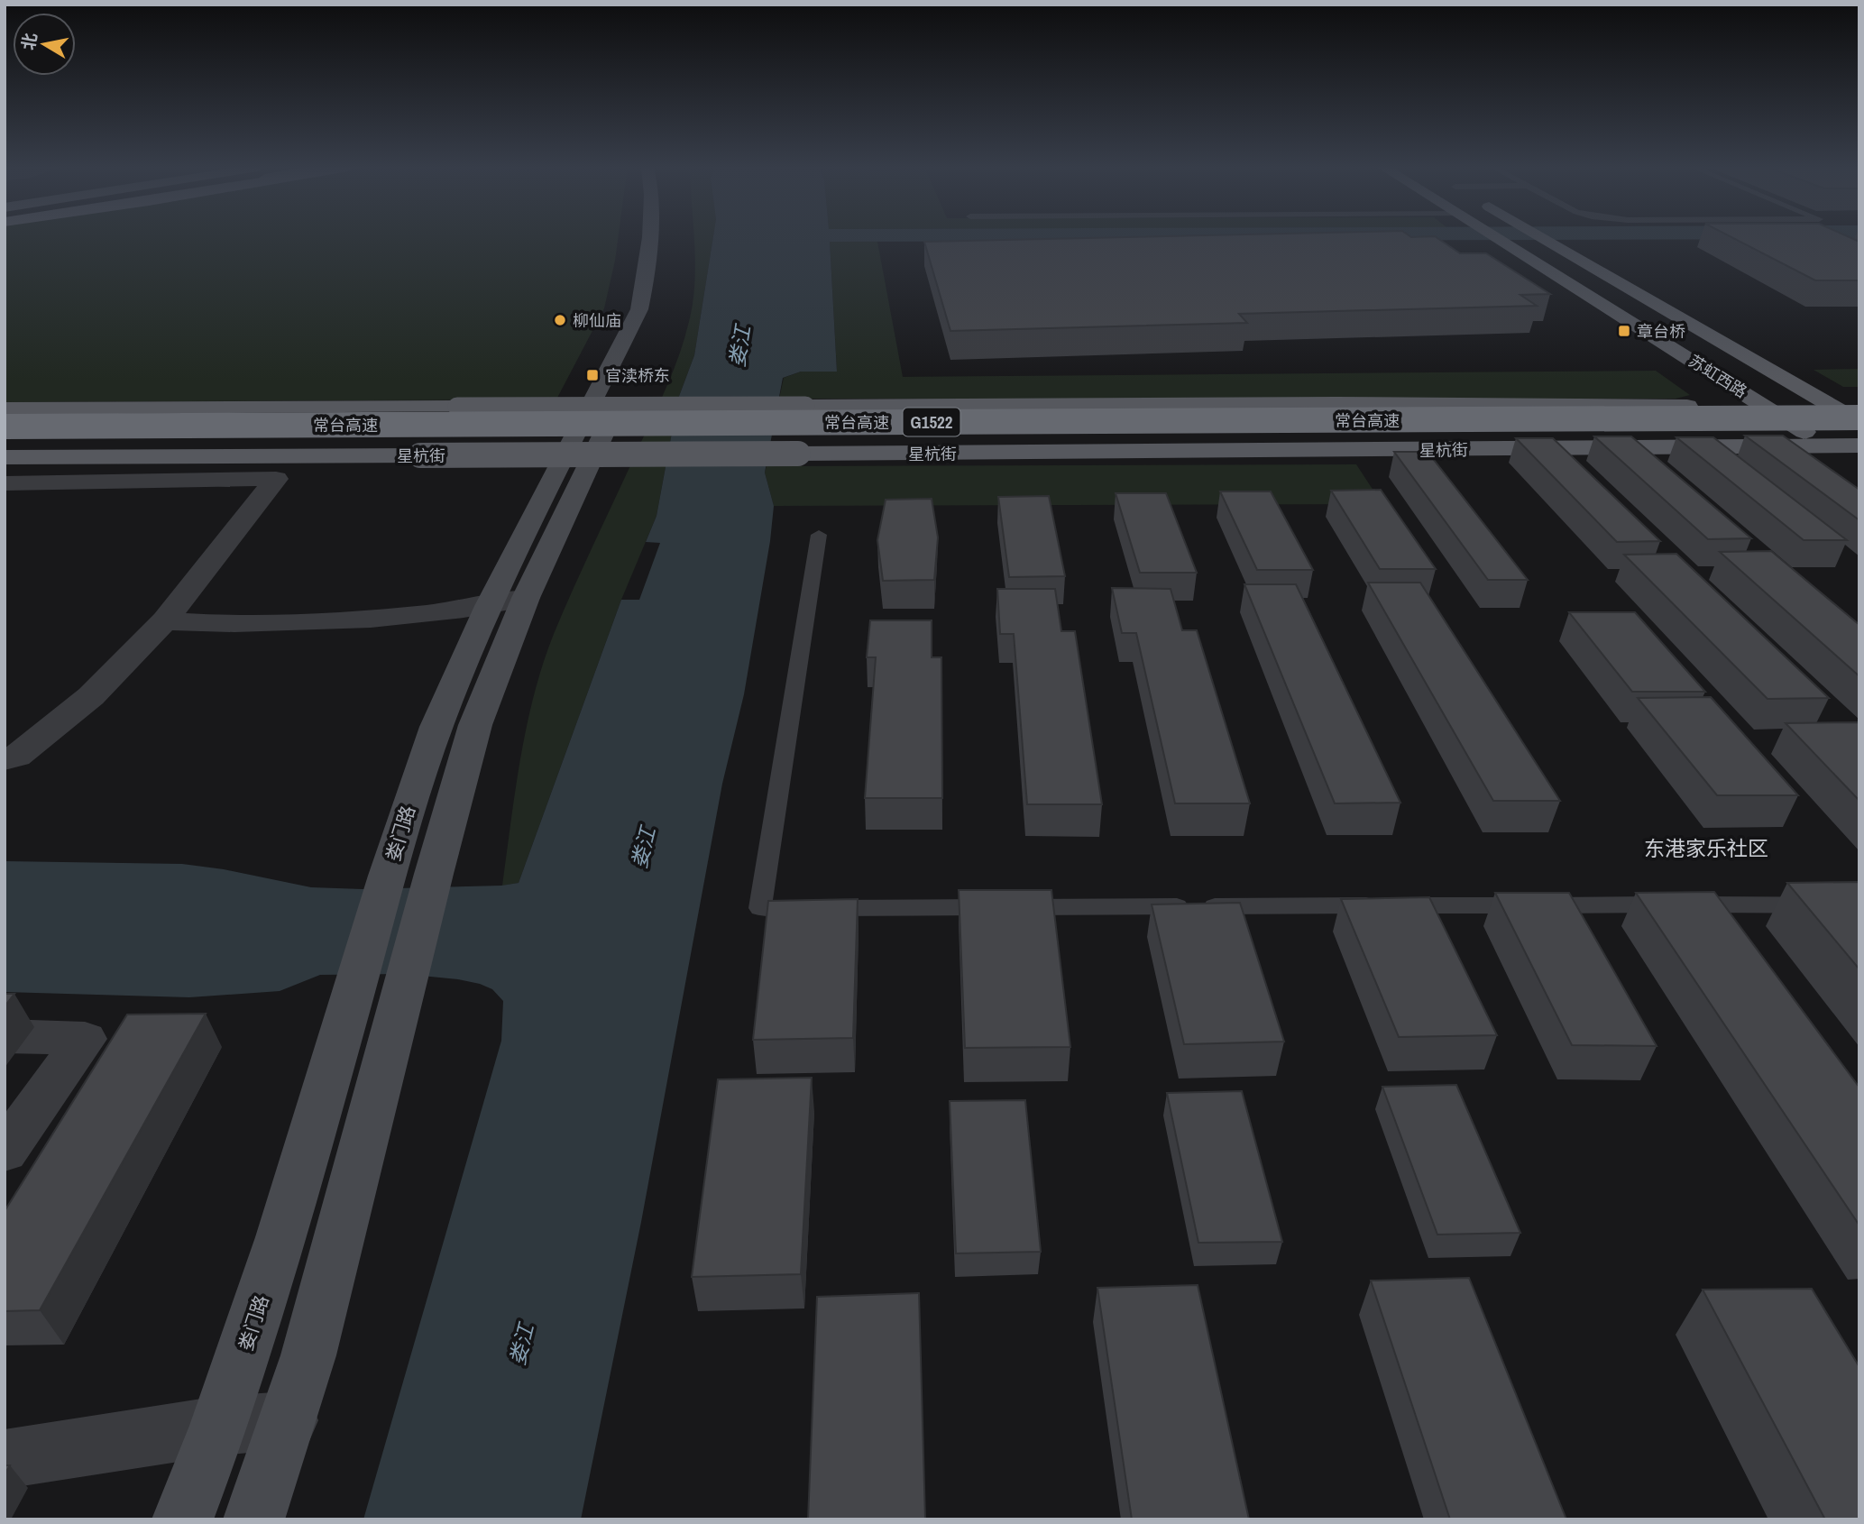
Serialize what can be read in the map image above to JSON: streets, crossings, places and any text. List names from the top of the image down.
{
  "streets": {
    "highway": ["常台高速", "G1522"],
    "main road": ["苏虹西路", "星杭街", "娄门路"]
  },
  "crossings": [
    ["苏虹西路", "常台高速"],
    ["苏虹西路", "星杭街"]
  ],
  "districts": ["东港家乐社区"],
  "water": ["娄江"],
  "places": {
    "other": ["柳仙庙"],
    "transit": ["章台桥", "官渎桥东"]
  },
  "north": "left"
}
